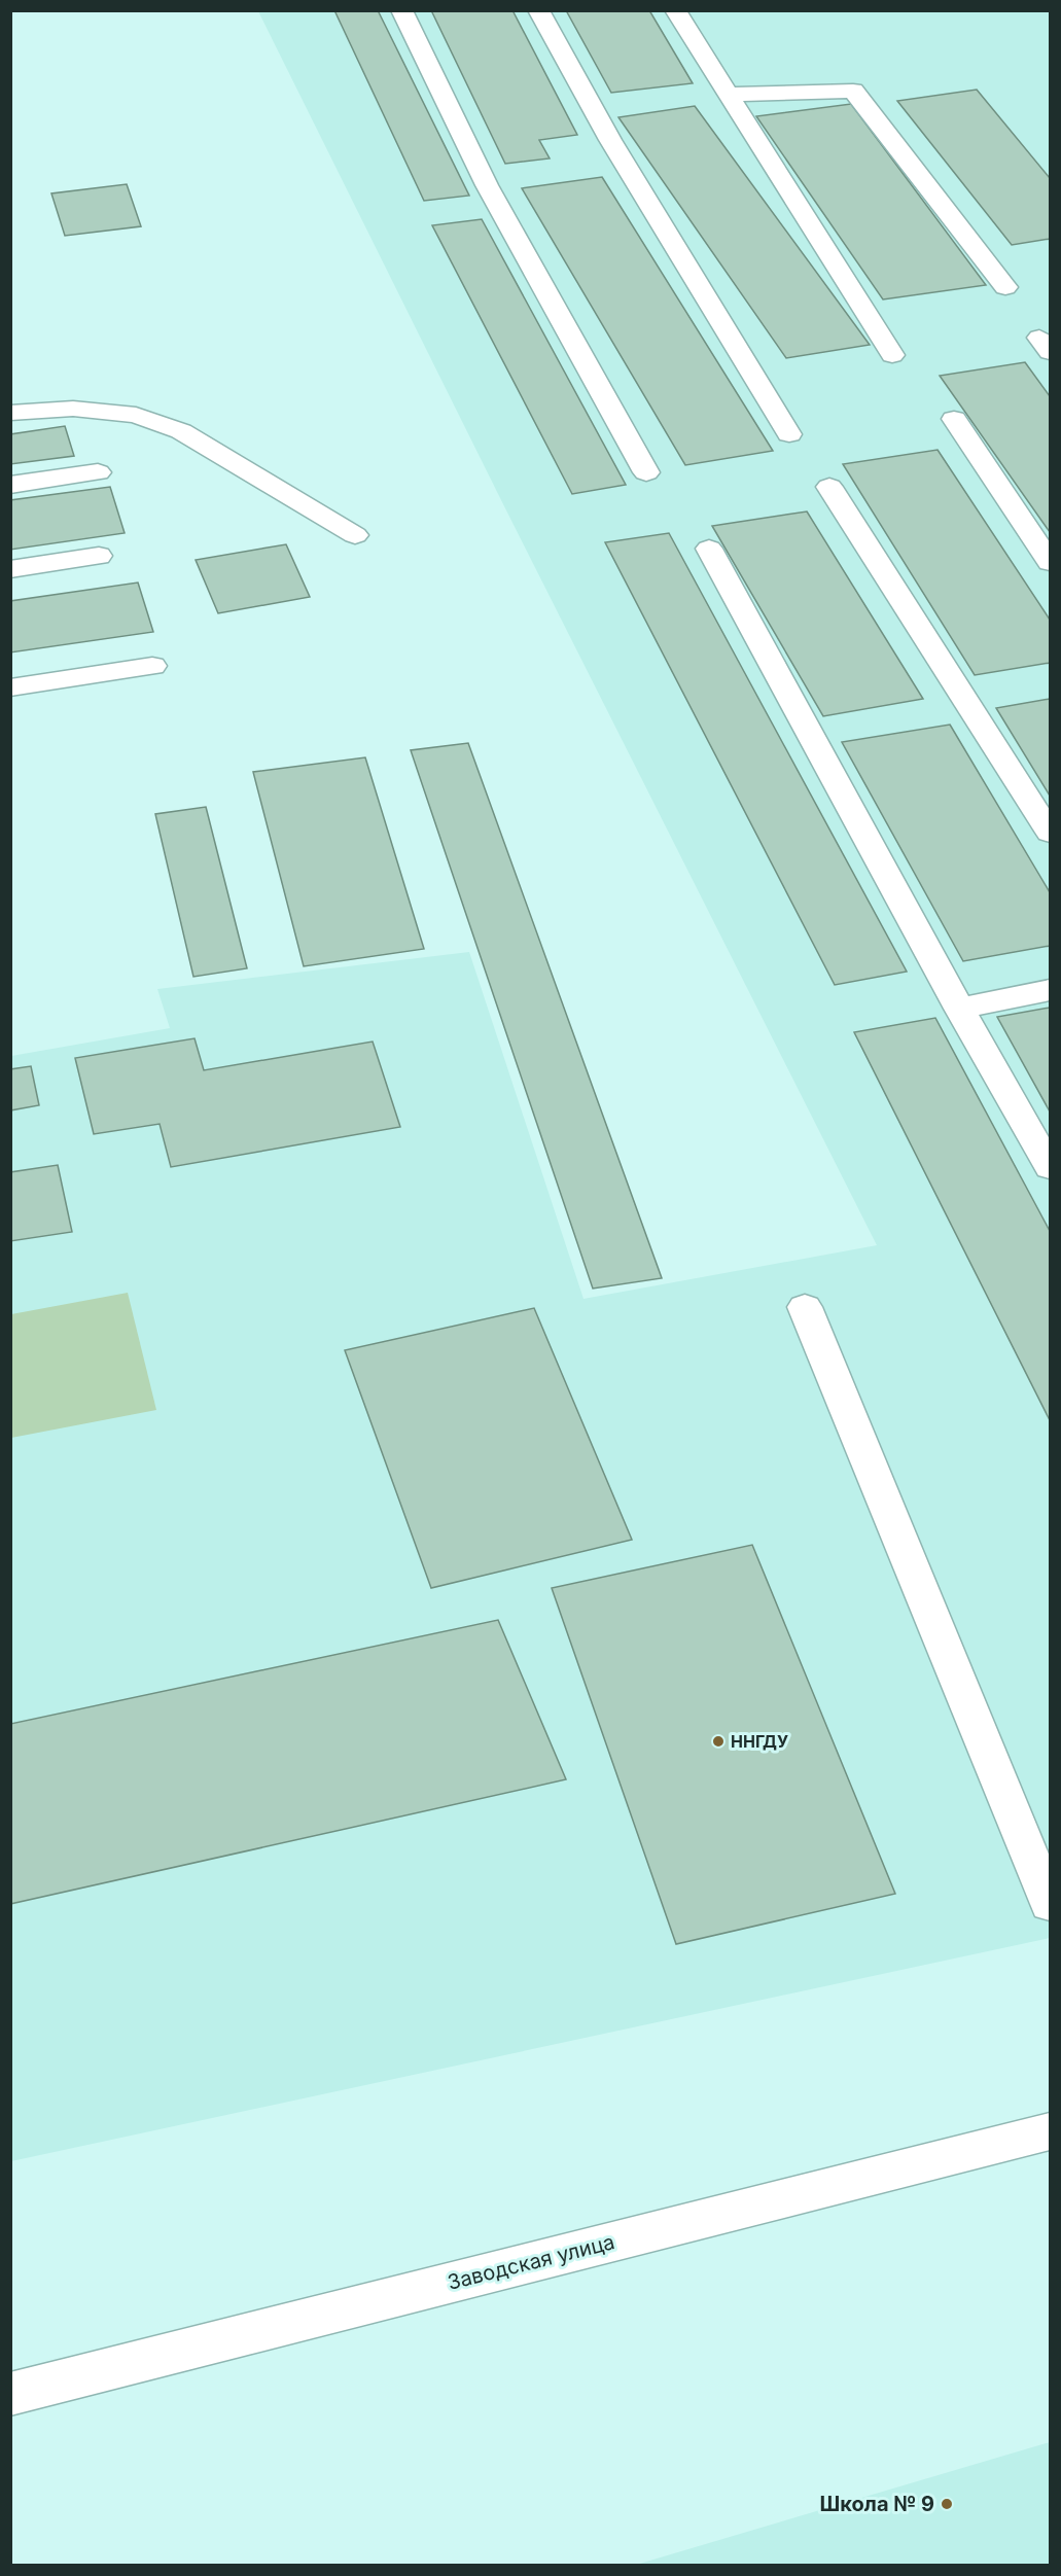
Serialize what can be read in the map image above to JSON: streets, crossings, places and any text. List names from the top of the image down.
{
  "streets": {
    "street": ["Заводская улица"]
  },
  "places": ["ННГДУ", "Школа № 9"]
}
